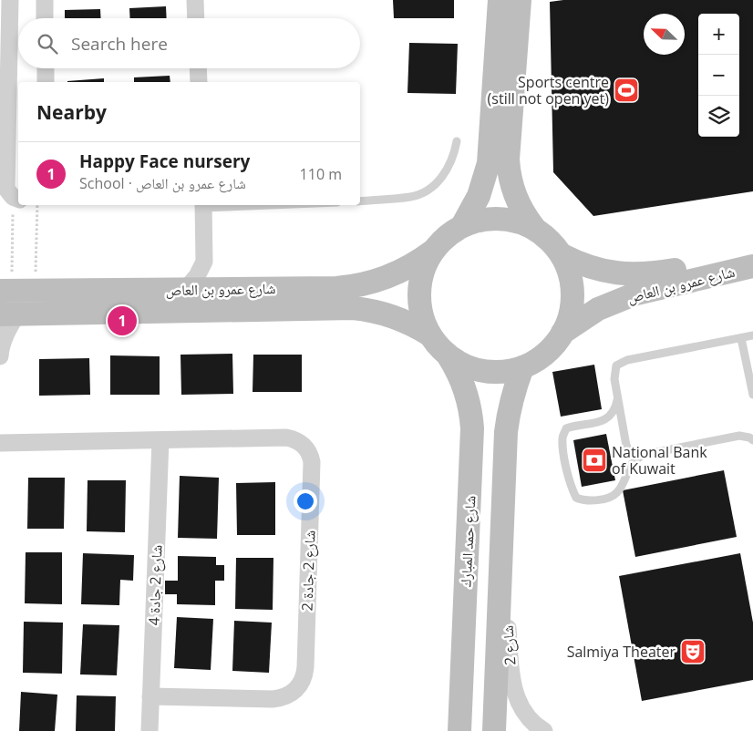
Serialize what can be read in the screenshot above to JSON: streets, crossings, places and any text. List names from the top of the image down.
{
  "streets": {
    "main road": ["شارع عمرو بن العاص", "شارع حمد المبارك"],
    "street": ["شارع 2 جادة 2", "شارع 2 جادة 4", "شارع 2"]
  },
  "crossings": [
    ["شارع عمرو بن العاص", "شارع حمد المبارك"],
    ["شارع 2 جادة 2", "شارع 2 جادة 4"]
  ],
  "places": {
    "sports": ["Sports centre (still not open yet)"],
    "bank": ["National Bank of Kuwait"],
    "theatre": ["Salmiya Theater"]
  },
  "north": "top left",
  "page": {
    "map_buttons": ["+", "−"],
    "search": "Search here",
    "heading": "Nearby",
    "list": [
      {
        "mark": "1",
        "name": "Happy Face nursery",
        "note": "School · شارع عمرو بن العاص",
        "value": "110 m"
      }
    ],
    "pins": "1"
  }
}
